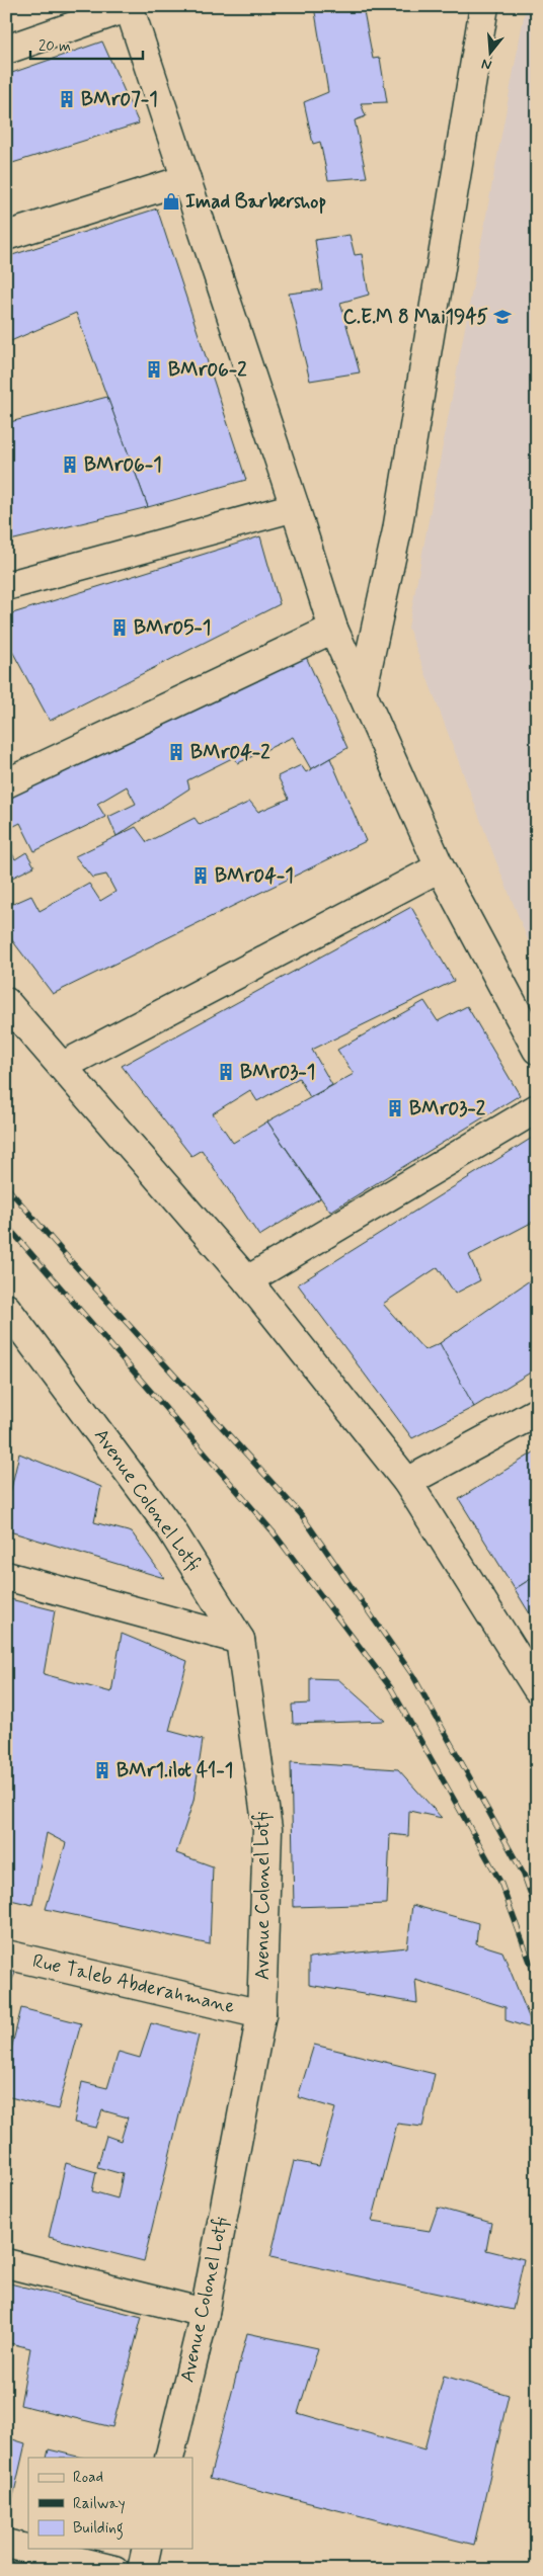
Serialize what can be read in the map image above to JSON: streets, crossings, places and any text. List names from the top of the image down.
{
  "streets": {
    "street": ["Avenue Colonel Lotfi", "Rue Taleb Abderahmane"]
  },
  "crossings": [
    ["Avenue Colonel Lotfi", "Rue Taleb Abderahmane"]
  ],
  "places": {
    "building": [
      "BMr07-1",
      "BMr06-2",
      "BMr06-1",
      "BMr05-1",
      "BMr04-2",
      "BMr04-1",
      "BMr03-1",
      "BMr03-2",
      "BMr1.ilot 41-1"
    ],
    "shop": ["Imad Barbershop"],
    "school or university": ["C.E.M 8 Mai1945"]
  },
  "legend": ["Road", "Railway", "Building"],
  "scale_bar": "20 m",
  "north": "bottom"
}
